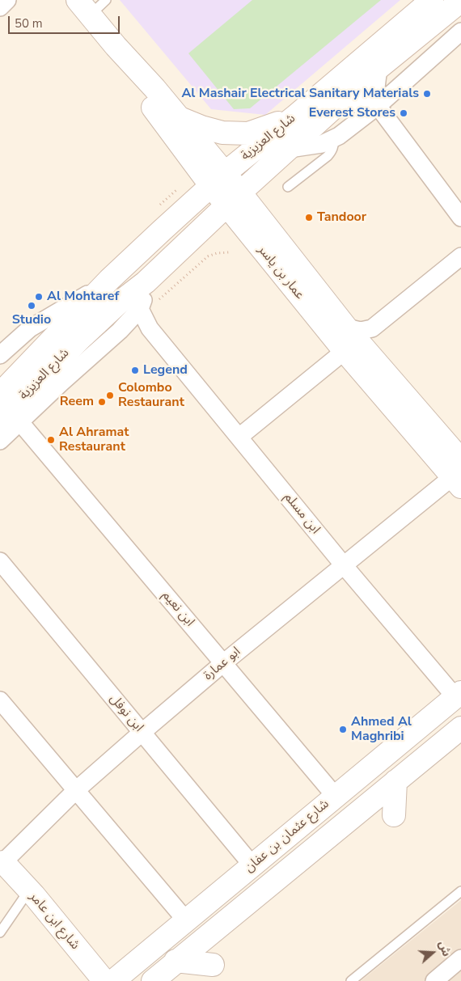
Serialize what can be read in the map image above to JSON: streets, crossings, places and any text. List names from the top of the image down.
{
  "streets": {
    "street": [
      "شارع العزيزية",
      "عمار بن ياسر",
      "ابن مسلم",
      "ابن نعيم",
      "ابو عمارة",
      "ابن نوفل",
      "شارع عثمان بن عفان",
      "شارع ابن عامر"
    ]
  },
  "crossings": [
    ["شارع العزيزية", "عمار بن ياسر"],
    ["شارع العزيزية", "ابن مسلم"],
    ["شارع العزيزية", "ابن نعيم"],
    ["عمار بن ياسر", "ابو عمارة"],
    ["ابن مسلم", "ابو عمارة"],
    ["ابن مسلم", "شارع عثمان بن عفان"],
    ["ابن نعيم", "ابو عمارة"],
    ["ابن نعيم", "شارع عثمان بن عفان"],
    ["ابو عمارة", "ابن نوفل"],
    ["ابو عمارة", "شارع ابن عامر"],
    ["ابن نوفل", "شارع عثمان بن عفان"]
  ],
  "places": [
    "Al Mashair Electrical Sanitary Materials",
    "Everest Stores",
    "Tandoor",
    "Al Mohtaref",
    "Studio",
    "Legend",
    "Colombo Restaurant",
    "Reem",
    "Al Ahramat Restaurant",
    "Ahmed Al Maghribi"
  ],
  "scale_bar": "50 m",
  "north": "right"
}
